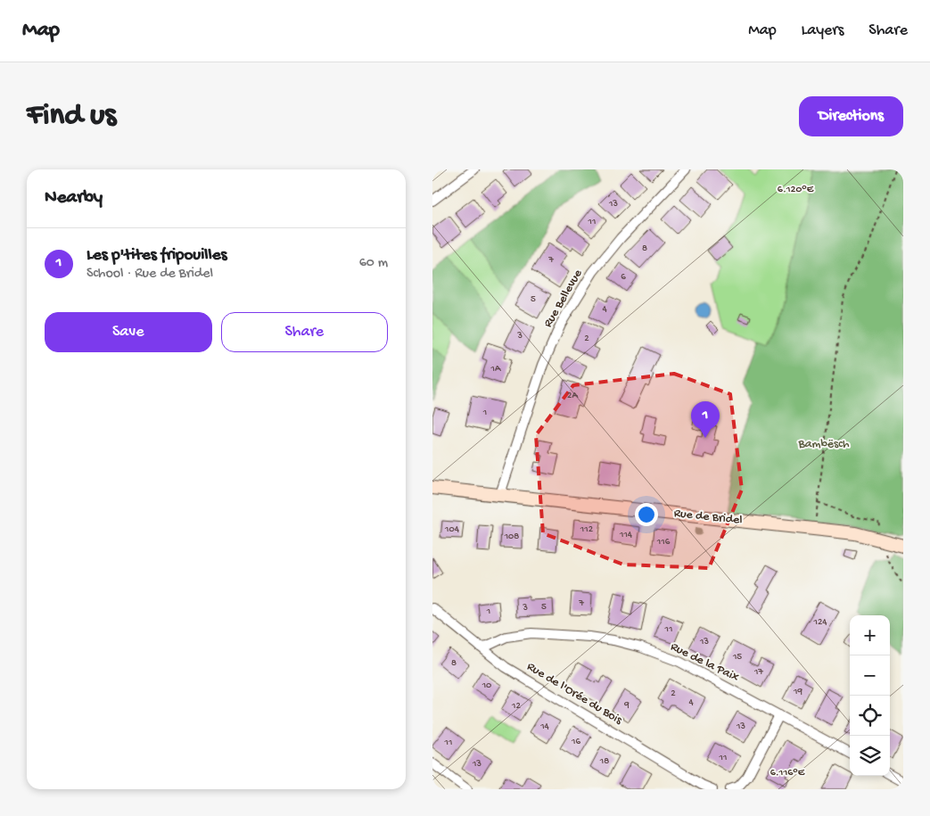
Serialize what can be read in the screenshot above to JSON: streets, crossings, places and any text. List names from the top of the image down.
{
  "streets": {
    "main road": ["Rue de Bridel"],
    "street": ["Rue Bellevue", "Rue de la Paix", "Rue de l'Orée du Bois"]
  },
  "crossings": [
    ["Rue Bellevue", "Rue de Bridel"],
    ["Rue de la Paix", "Rue de l'Orée du Bois"]
  ],
  "parks": ["Bambësch"],
  "house_numbers": [
    "13",
    "11",
    "8",
    "7",
    "6",
    "5",
    "4",
    "3",
    "2",
    "1A",
    "2A",
    "1",
    "104",
    "112",
    "114",
    "108",
    "116",
    "7",
    "5",
    "3",
    "1",
    "124",
    "11",
    "13",
    "15",
    "8",
    "17",
    "10",
    "19",
    "2",
    "4",
    "9",
    "12",
    "14",
    "13",
    "16",
    "11",
    "11",
    "18",
    "13"
  ],
  "page": {
    "header": "Map",
    "nav": ["Map", "Layers", "Share"],
    "buttons": [
      "Directions",
      ["Save", "Share"]
    ],
    "title": "Find us",
    "heading": "Nearby",
    "list": [
      {
        "mark": "1",
        "name": "Les p'tites fripouilles",
        "note": "School · Rue de Bridel",
        "value": "60 m"
      }
    ],
    "pins": "1",
    "map_buttons": ["+", "−"]
  },
  "coordinates": ["6.120°E", "6.116°E"]
}
